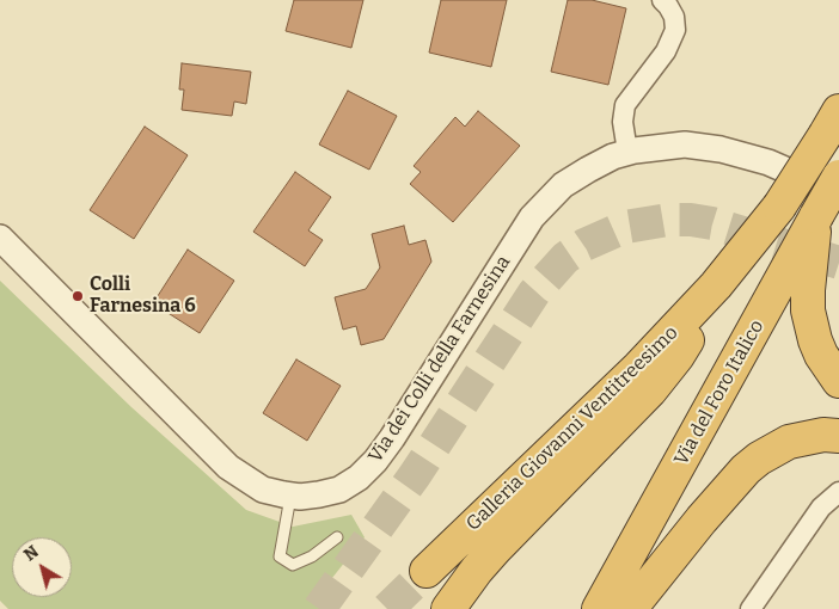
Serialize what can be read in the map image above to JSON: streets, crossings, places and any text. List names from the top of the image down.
{
  "streets": {
    "highway": ["Via del Foro Italico", "Galleria Giovanni Ventitreesimo"],
    "street": ["Via dei Colli della Farnesina"]
  },
  "crossings": [
    ["Via dei Colli della Farnesina", "Via del Foro Italico"]
  ],
  "places": ["Colli Farnesina 6"],
  "north": "top left"
}
